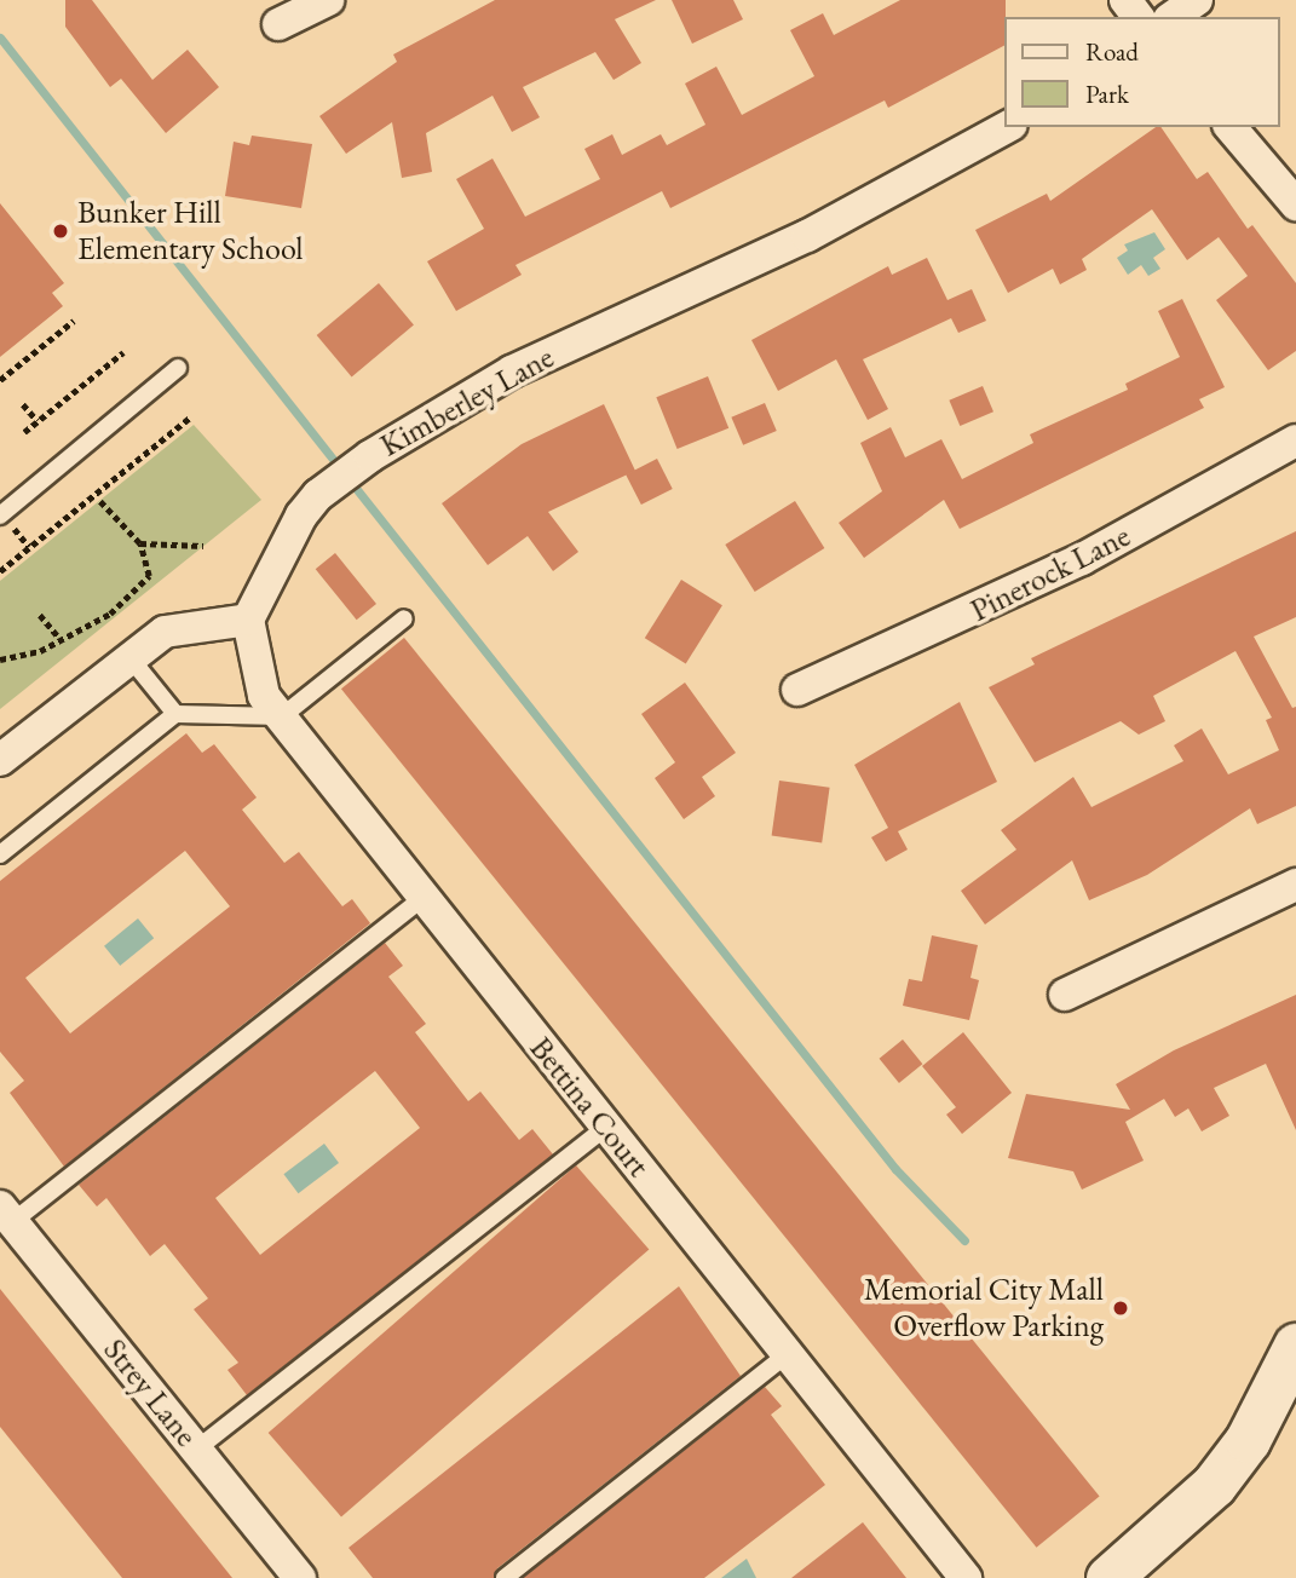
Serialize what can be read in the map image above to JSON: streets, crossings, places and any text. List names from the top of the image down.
{
  "streets": {
    "street": [
      "Kimberley Lane",
      "Pinerock Lane",
      "Bettina Court",
      "Strey Lane"
    ]
  },
  "crossings": [
    ["Kimberley Lane", "Bettina Court"]
  ],
  "places": ["Bunker Hill Elementary School", "Memorial City Mall Overflow Parking"],
  "legend": ["Road", "Park"]
}
